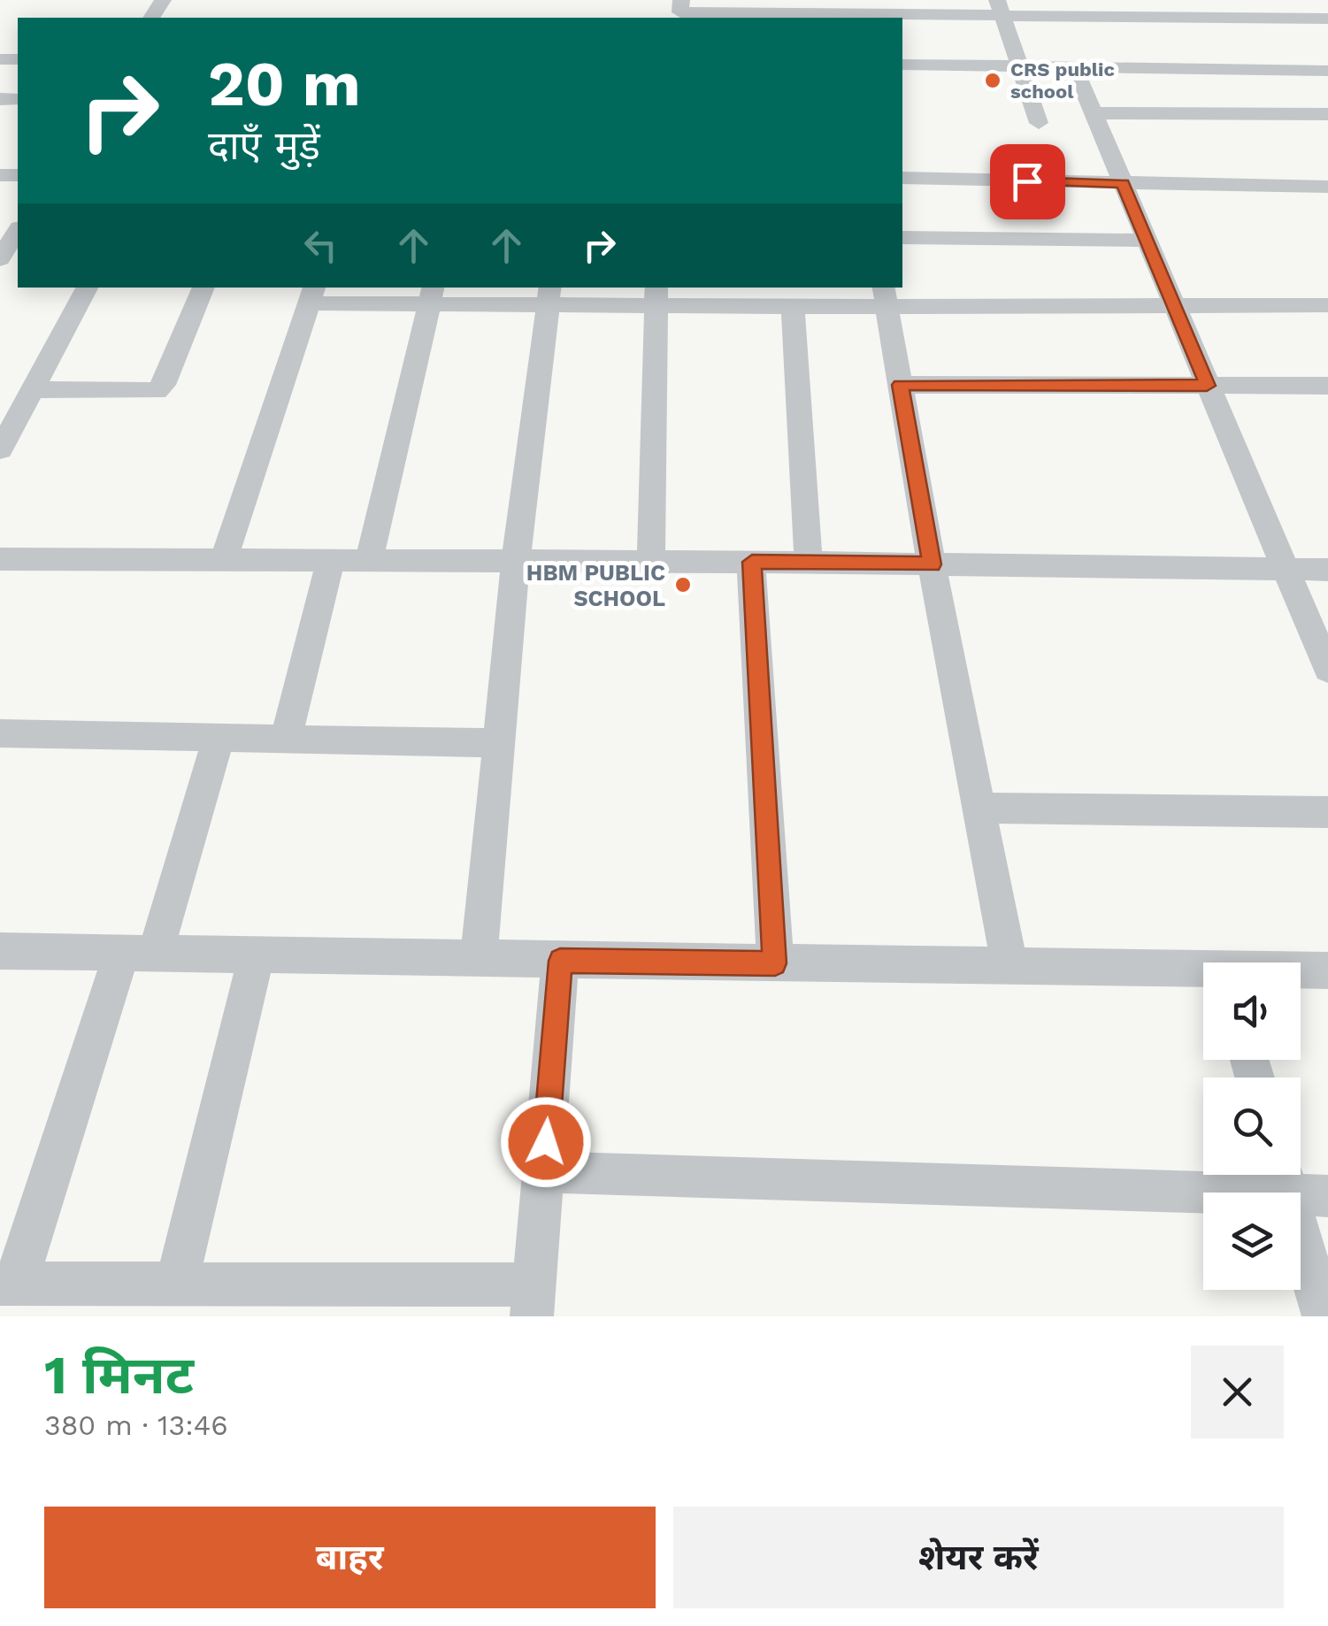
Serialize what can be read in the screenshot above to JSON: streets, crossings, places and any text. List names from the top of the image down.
{
  "places": ["CRS public school", "HBM PUBLIC SCHOOL"],
  "page": {
    "turn": ["20 m", "दाएँ मुड़ें"],
    "heading": ["1 मिनट", "380 m · 13:46"],
    "buttons": ["बाहर", "शेयर करें"]
  }
}
